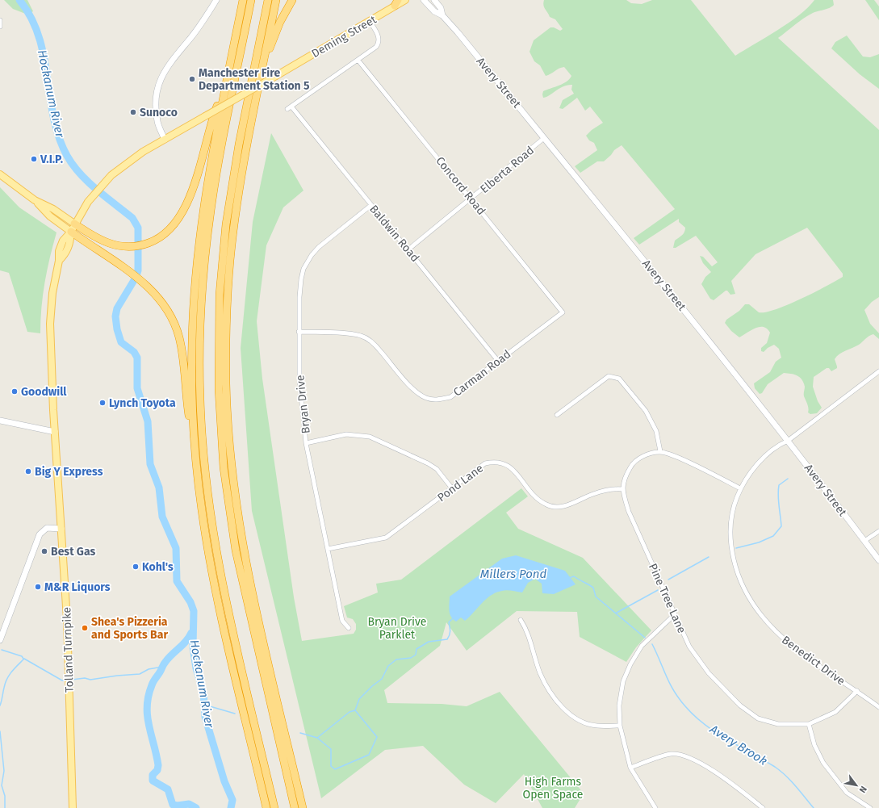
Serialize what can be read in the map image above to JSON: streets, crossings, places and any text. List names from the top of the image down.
{
  "streets": {
    "main road": ["Deming Street", "Avery Street", "Tolland Turnpike"],
    "street": [
      "Elberta Road",
      "Concord Road",
      "Baldwin Road",
      "Carman Road",
      "Bryan Drive",
      "Pond Lane",
      "Pine Tree Lane",
      "Benedict Drive"
    ]
  },
  "crossings": [
    ["Deming Street", "Tolland Turnpike"],
    ["Avery Street", "Elberta Road"],
    ["Avery Street", "Benedict Drive"],
    ["Elberta Road", "Concord Road"],
    ["Elberta Road", "Baldwin Road"],
    ["Concord Road", "Carman Road"],
    ["Baldwin Road", "Carman Road"],
    ["Baldwin Road", "Bryan Drive"],
    ["Carman Road", "Bryan Drive"],
    ["Bryan Drive", "Pond Lane"],
    ["Pond Lane", "Pine Tree Lane"],
    ["Pine Tree Lane", "Benedict Drive"]
  ],
  "water": ["Hockanum River", "Millers Pond", "Avery Brook"],
  "parks": ["Bryan Drive Parklet", "High Farms Open Space"],
  "places": [
    "Manchester Fire Department Station 5",
    "Sunoco",
    "V.I.P.",
    "Goodwill",
    "Lynch Toyota",
    "Big Y Express",
    "Best Gas",
    "Kohl's",
    "M&R Liquors",
    "Shea's Pizzeria and Sports Bar"
  ],
  "north": "bottom right"
}
